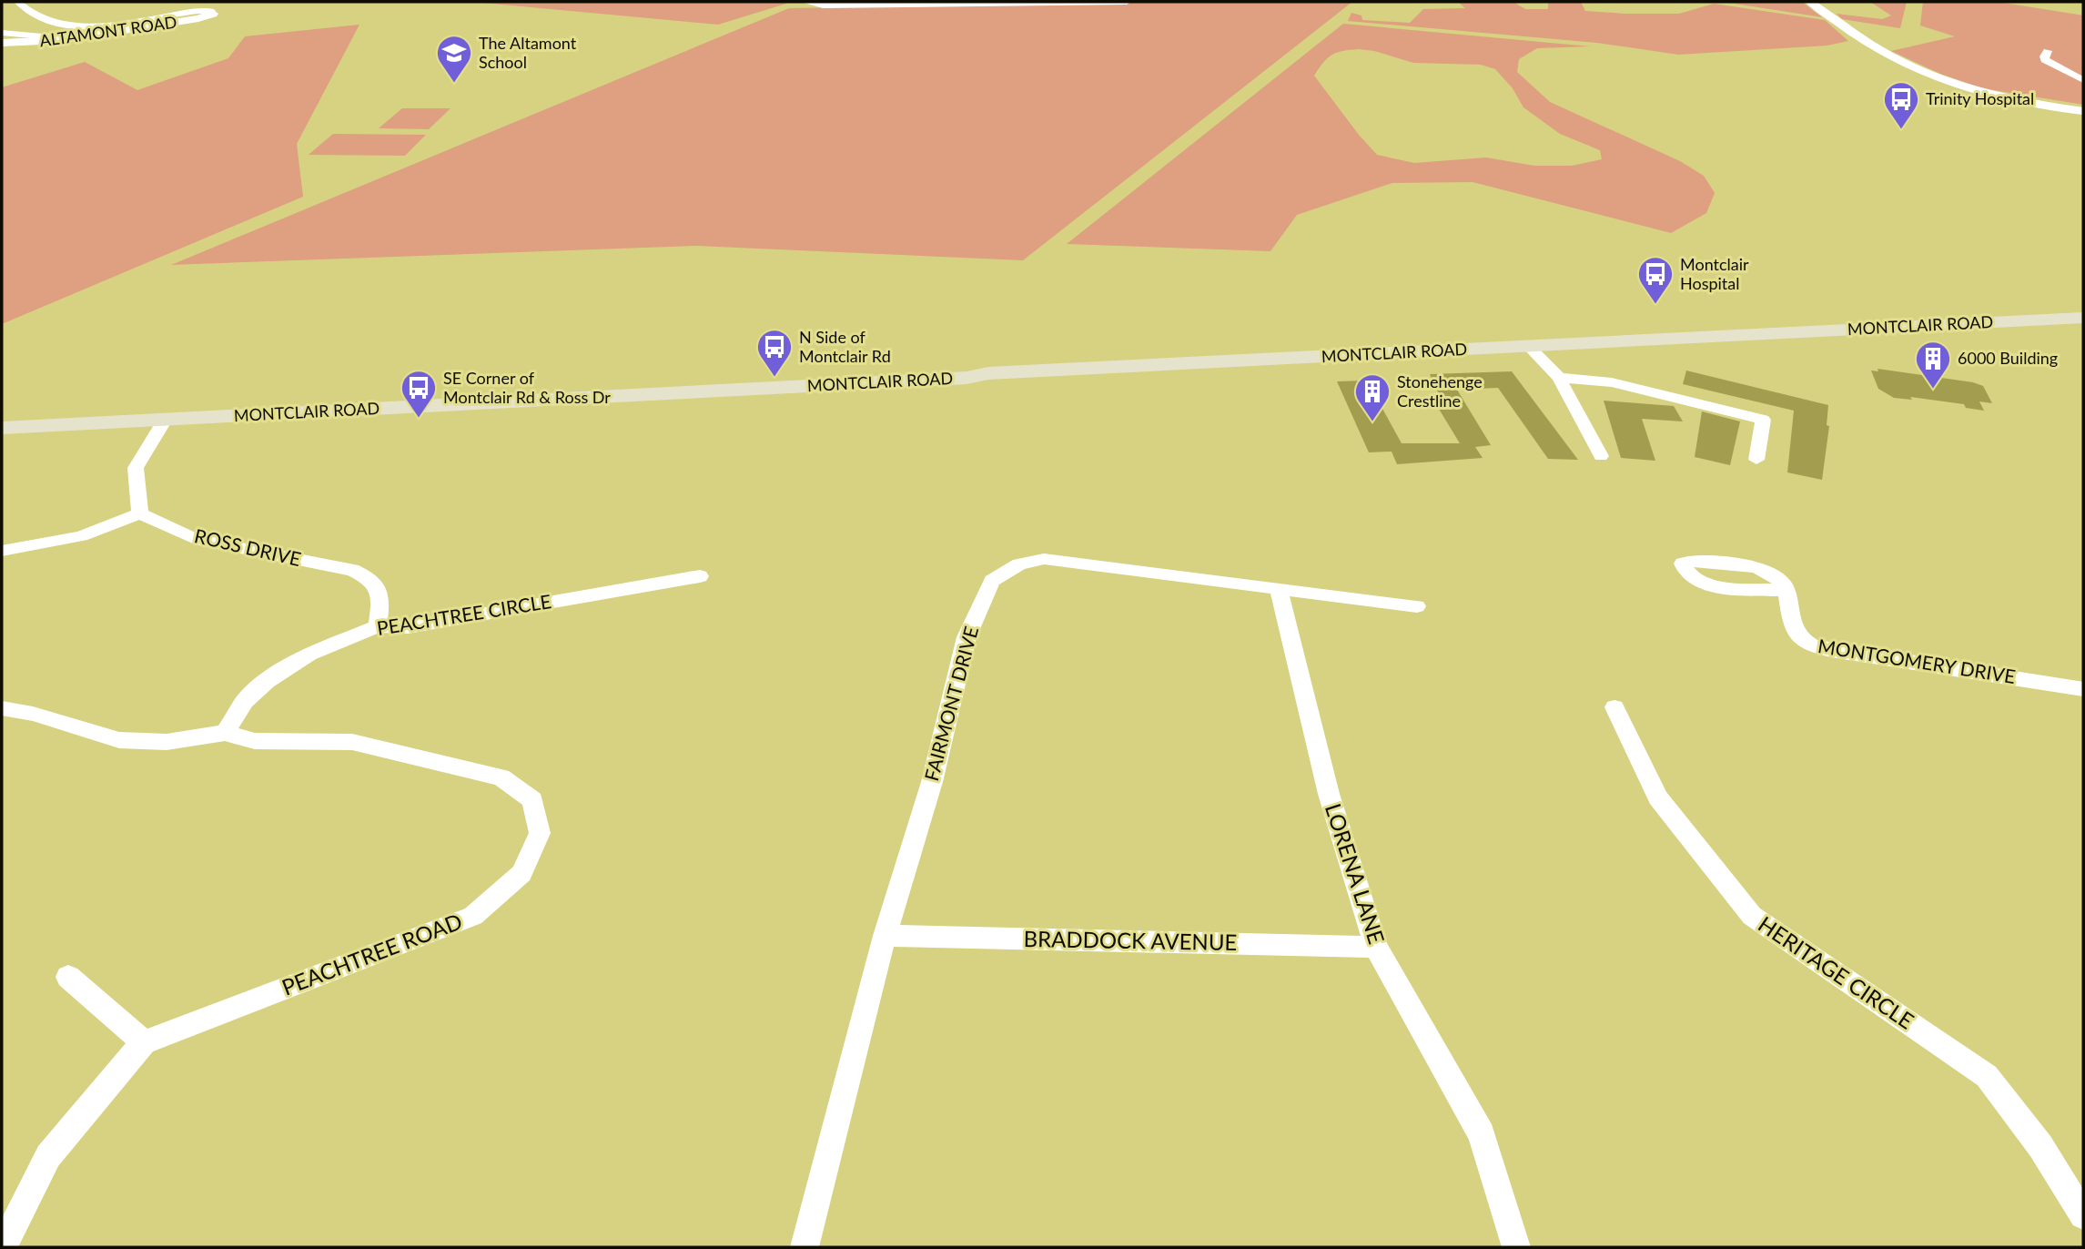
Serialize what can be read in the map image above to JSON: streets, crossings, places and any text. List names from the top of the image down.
{
  "streets": {
    "main road": ["MONTCLAIR ROAD"],
    "street": [
      "ALTAMONT ROAD",
      "ROSS DRIVE",
      "PEACHTREE CIRCLE",
      "MONTGOMERY DRIVE",
      "FAIRMONT DRIVE",
      "LORENA LANE",
      "BRADDOCK AVENUE",
      "PEACHTREE ROAD",
      "HERITAGE CIRCLE"
    ]
  },
  "crossings": [
    ["ROSS DRIVE", "PEACHTREE CIRCLE"],
    ["PEACHTREE CIRCLE", "PEACHTREE ROAD"],
    ["FAIRMONT DRIVE", "LORENA LANE"],
    ["FAIRMONT DRIVE", "BRADDOCK AVENUE"],
    ["LORENA LANE", "BRADDOCK AVENUE"]
  ],
  "places": {
    "school or university": ["The Altamont School"],
    "bus stop": [
      "Trinity Hospital",
      "Montclair Hospital",
      "N Side of Montclair Rd",
      "SE Corner of Montclair Rd & Ross Dr"
    ],
    "building": ["6000 Building", "Stonehenge Crestline"]
  }
}
